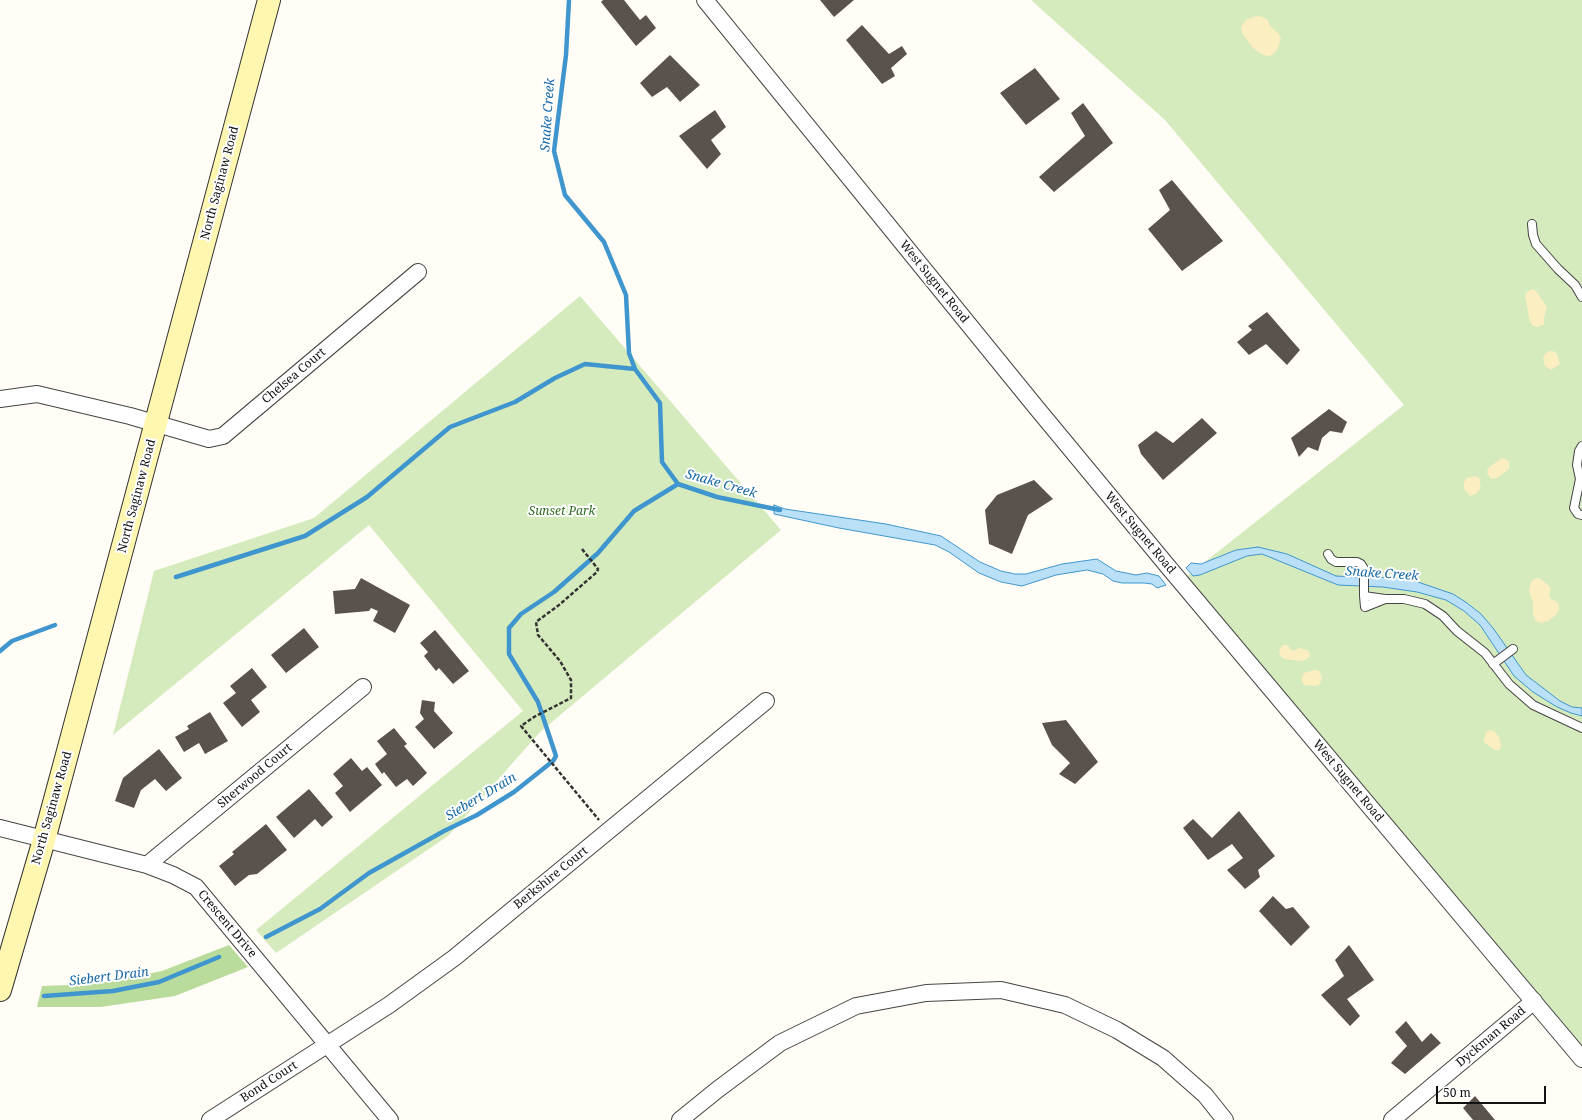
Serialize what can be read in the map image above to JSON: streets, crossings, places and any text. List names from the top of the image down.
{
  "streets": {
    "main road": ["North Saginaw Road"],
    "street": [
      "West Sugnet Road",
      "Chelsea Court",
      "Sherwood Court",
      "Berkshire Court",
      "Crescent Drive",
      "Dyckman Road",
      "Bond Court"
    ]
  },
  "crossings": [
    ["North Saginaw Road", "Chelsea Court"],
    ["North Saginaw Road", "Crescent Drive"],
    ["West Sugnet Road", "Dyckman Road"],
    ["Sherwood Court", "Crescent Drive"],
    ["Berkshire Court", "Crescent Drive"],
    ["Berkshire Court", "Bond Court"],
    ["Crescent Drive", "Bond Court"]
  ],
  "water": ["Snake Creek", "Siebert Drain"],
  "parks": ["Sunset Park"],
  "scale_bar": "50 m"
}
